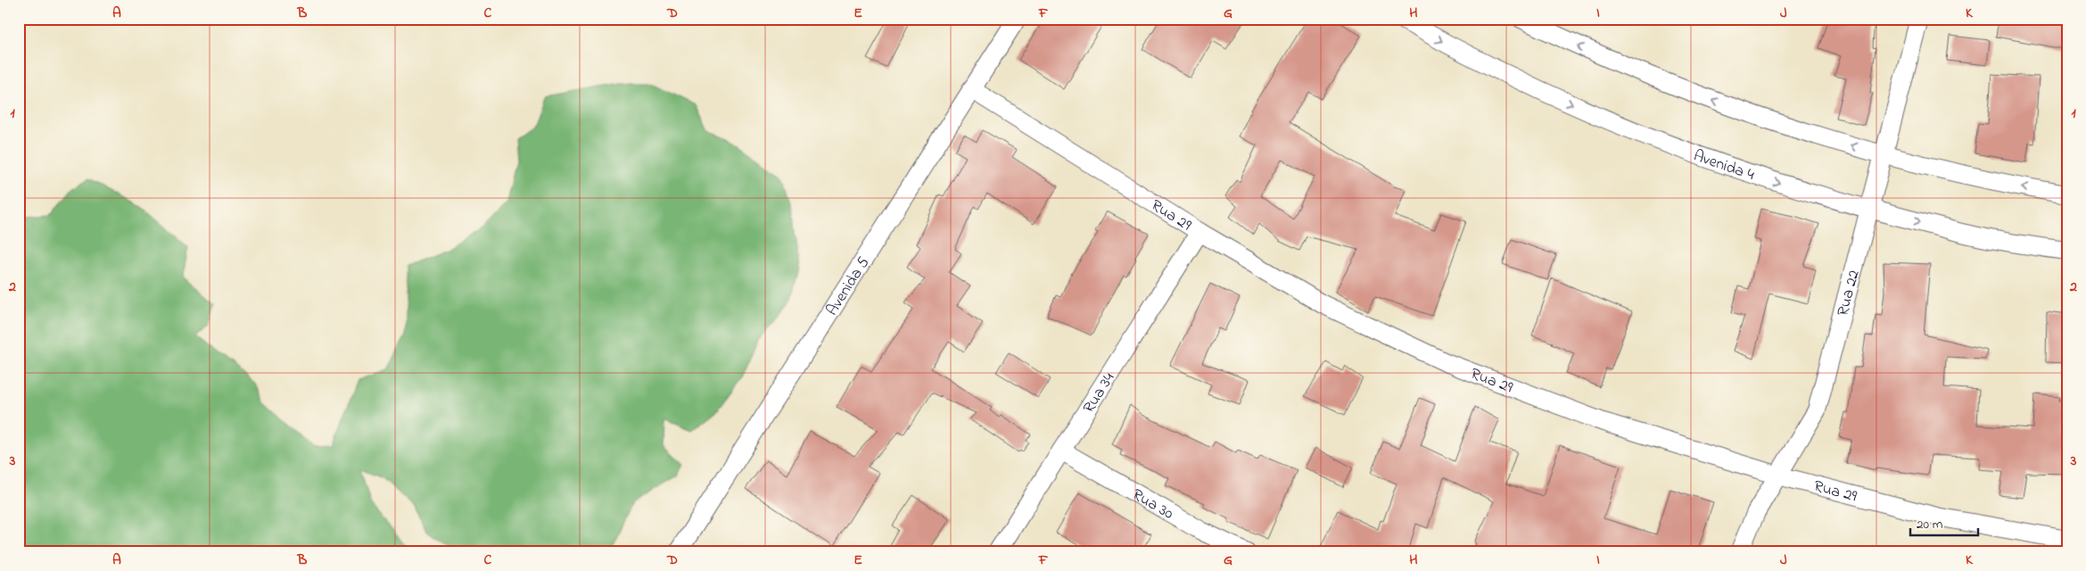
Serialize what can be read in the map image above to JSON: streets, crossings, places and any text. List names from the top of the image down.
{
  "streets": {
    "street": [
      "Avenida 4",
      "Rua 29",
      "Avenida 5",
      "Rua 22",
      "Rua 34",
      "Rua 30"
    ]
  },
  "crossings": [
    ["Avenida 4", "Rua 22"],
    ["Rua 29", "Avenida 5"],
    ["Rua 29", "Rua 22"],
    ["Rua 29", "Rua 34"],
    ["Rua 34", "Rua 30"]
  ],
  "scale_bar": "20 m",
  "grid": {
    "columns": [
      "A",
      "B",
      "C",
      "D",
      "E",
      "F",
      "G",
      "H",
      "I",
      "J",
      "K"
    ],
    "rows": ["1", "2", "3"]
  }
}
